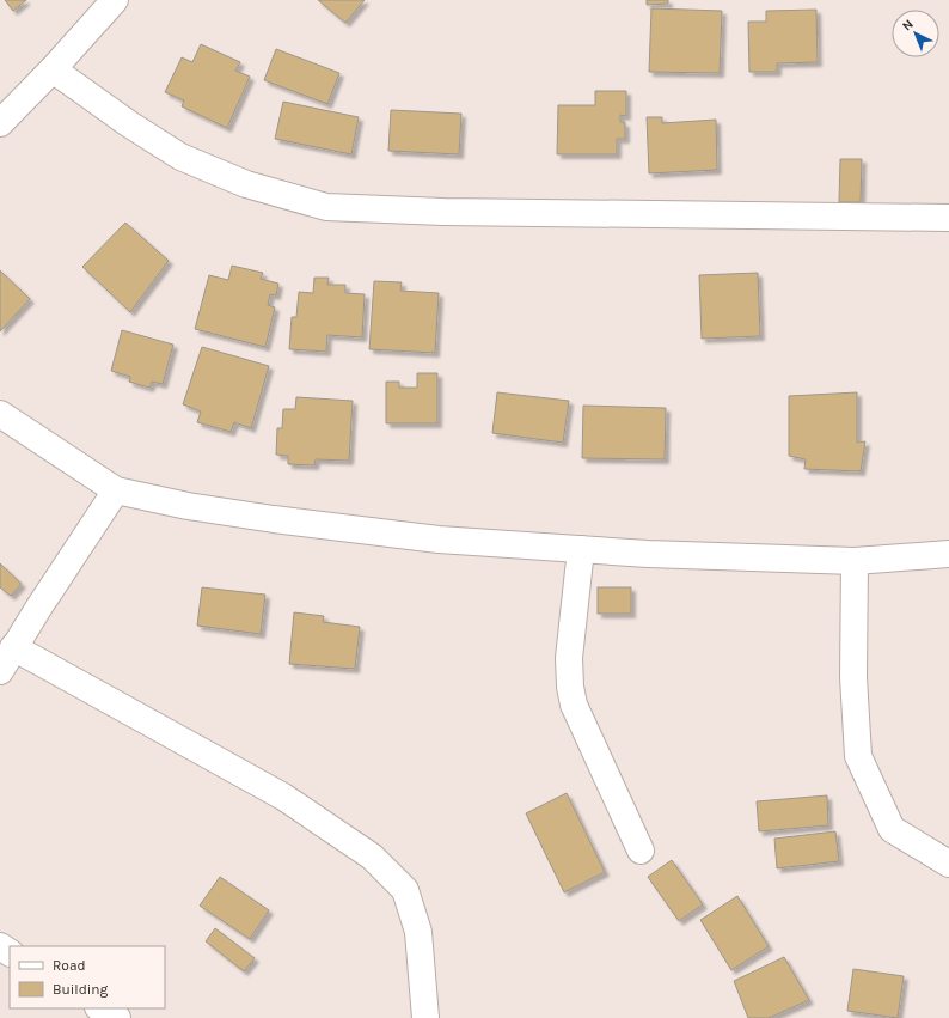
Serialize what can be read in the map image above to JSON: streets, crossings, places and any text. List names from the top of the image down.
{
  "legend": ["Road", "Building"],
  "north": "top left"
}
